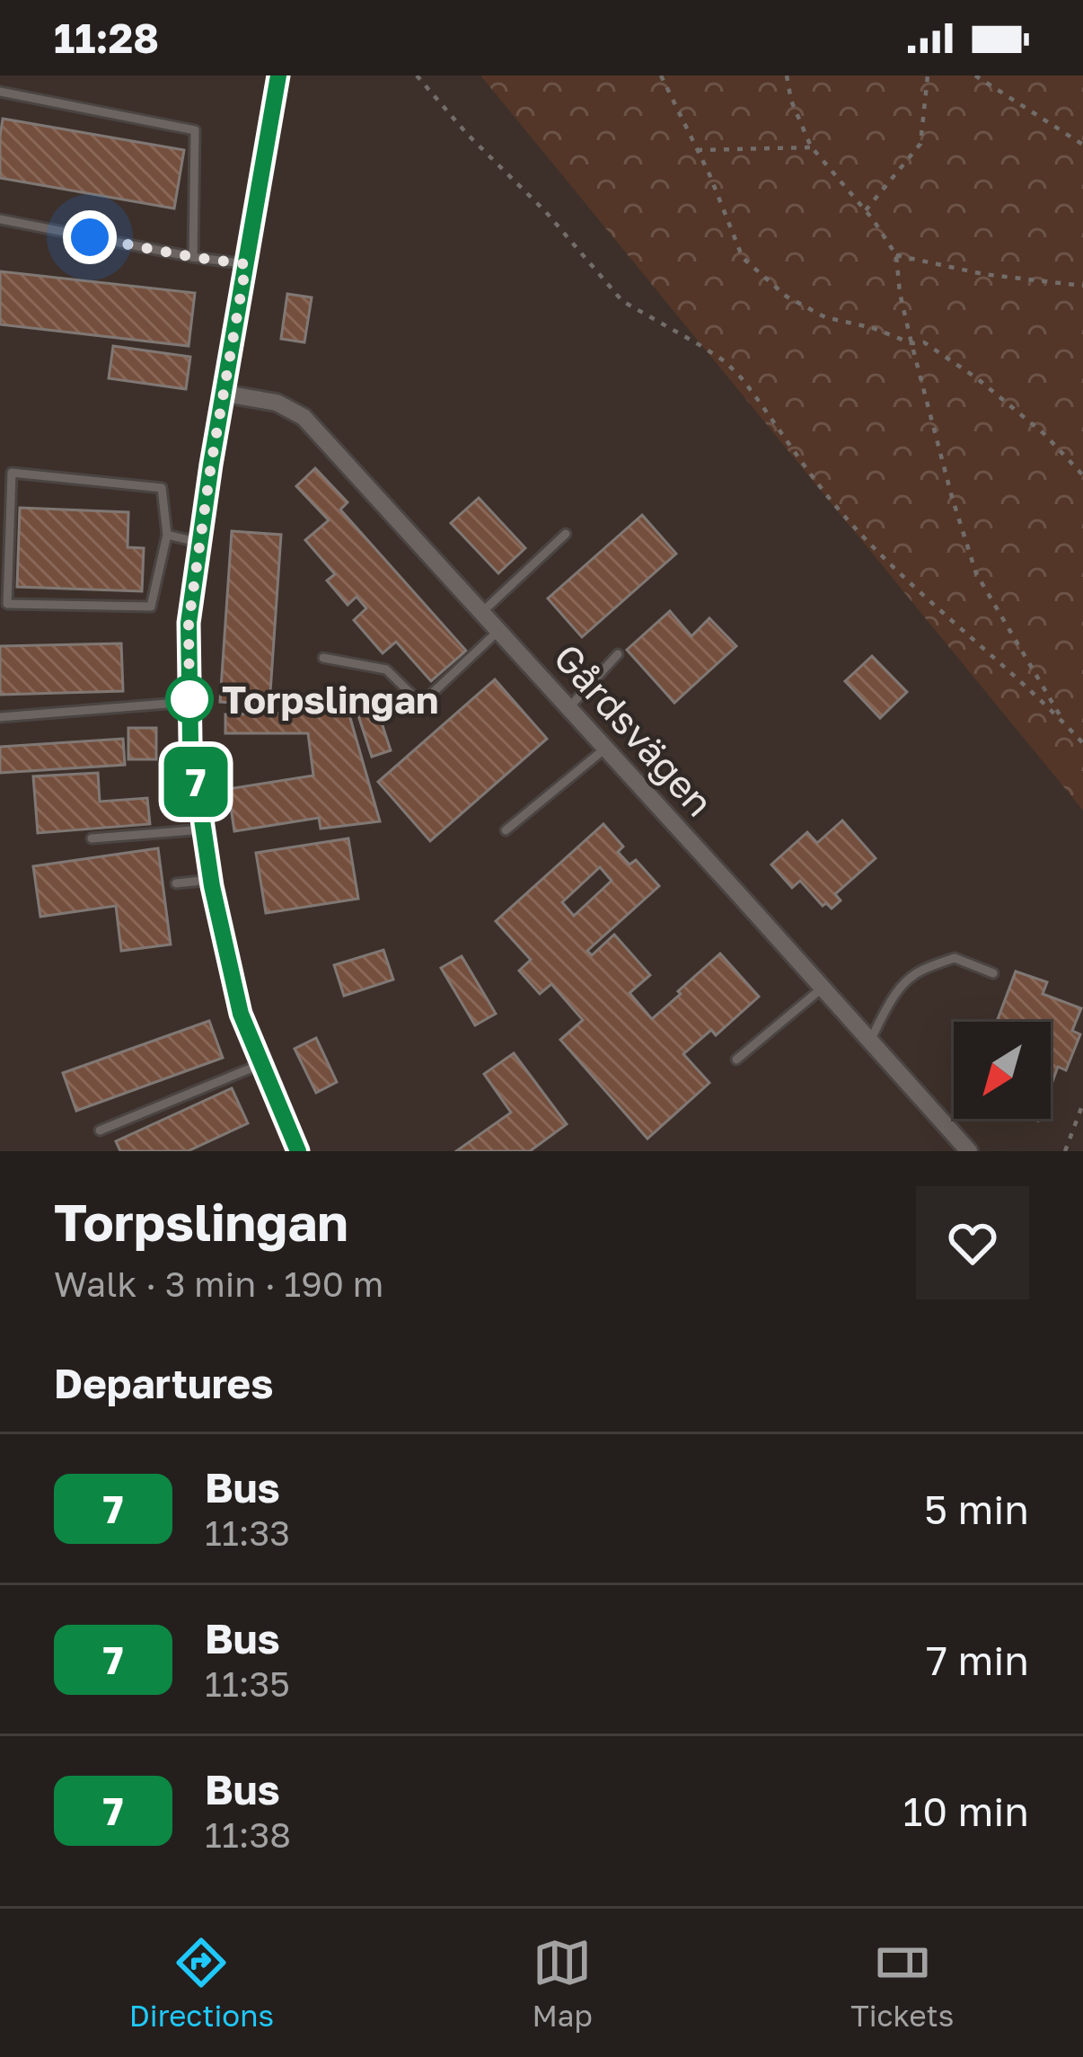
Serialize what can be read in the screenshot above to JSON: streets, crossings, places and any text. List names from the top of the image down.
{
  "streets": {
    "street": ["Gårdsvägen"]
  },
  "places": ["Torpslingan"],
  "lines": ["bus line 7"],
  "north": "bottom left",
  "page": {
    "status": "11:28",
    "on_map": "7",
    "heading": [
      ["Torpslingan", "Walk · 3 min · 190 m"],
      "Departures"
    ],
    "list": [
      {
        "mark": "7",
        "name": "Bus",
        "note": "11:33",
        "value": "5 min"
      },
      {
        "mark": "7",
        "name": "Bus",
        "note": "11:35",
        "value": "7 min"
      },
      {
        "mark": "7",
        "name": "Bus",
        "note": "11:38",
        "value": "10 min"
      }
    ],
    "tabs": ["Directions", "Map", "Tickets"]
  }
}
